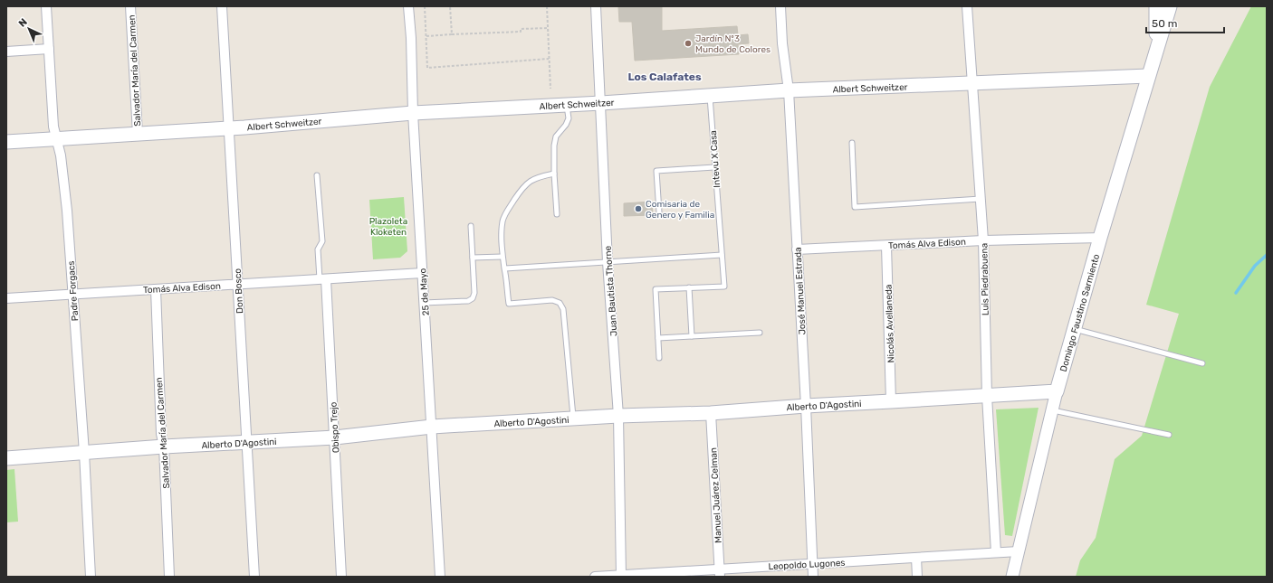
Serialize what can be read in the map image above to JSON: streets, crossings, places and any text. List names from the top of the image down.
{
  "streets": {
    "main road": ["Albert Schweitzer", "Domingo Faustino Sarmiento", "Alberto D'Agostini"],
    "street": [
      "Salvador María del Carmen",
      "Tomás Alva Edison",
      "Luis Piedrabuena",
      "Padre Forgacs",
      "Don Bosco",
      "Juan Bautista Thorne",
      "José Manuel Estrada",
      "25 de Mayo",
      "Nicolás Avellaneda",
      "Obispo Trejo",
      "Manuel Juárez Celman",
      "Leopoldo Lugones"
    ],
    "lane": ["Intevu X Casa"]
  },
  "crossings": [
    ["Salvador María del Carmen", "Albert Schweitzer"],
    ["Salvador María del Carmen", "Tomás Alva Edison"],
    ["Salvador María del Carmen", "Alberto D'Agostini"],
    ["Albert Schweitzer", "Intevu X Casa"],
    ["Albert Schweitzer", "Luis Piedrabuena"],
    ["Albert Schweitzer", "Padre Forgacs"],
    ["Albert Schweitzer", "Don Bosco"],
    ["Albert Schweitzer", "Juan Bautista Thorne"],
    ["Albert Schweitzer", "José Manuel Estrada"],
    ["Albert Schweitzer", "25 de Mayo"],
    ["Albert Schweitzer", "Domingo Faustino Sarmiento"],
    ["Tomás Alva Edison", "Luis Piedrabuena"],
    ["Tomás Alva Edison", "Padre Forgacs"],
    ["Tomás Alva Edison", "Don Bosco"],
    ["Tomás Alva Edison", "José Manuel Estrada"],
    ["Tomás Alva Edison", "25 de Mayo"],
    ["Tomás Alva Edison", "Domingo Faustino Sarmiento"],
    ["Tomás Alva Edison", "Nicolás Avellaneda"],
    ["Tomás Alva Edison", "Obispo Trejo"],
    ["Luis Piedrabuena", "Alberto D'Agostini"],
    ["Luis Piedrabuena", "Leopoldo Lugones"],
    ["Padre Forgacs", "Alberto D'Agostini"],
    ["Don Bosco", "Alberto D'Agostini"],
    ["Juan Bautista Thorne", "Alberto D'Agostini"],
    ["Juan Bautista Thorne", "Leopoldo Lugones"],
    ["José Manuel Estrada", "Alberto D'Agostini"],
    ["José Manuel Estrada", "Leopoldo Lugones"],
    ["25 de Mayo", "Alberto D'Agostini"],
    ["Domingo Faustino Sarmiento", "Alberto D'Agostini"],
    ["Domingo Faustino Sarmiento", "Leopoldo Lugones"],
    ["Nicolás Avellaneda", "Alberto D'Agostini"],
    ["Alberto D'Agostini", "Obispo Trejo"],
    ["Alberto D'Agostini", "Manuel Juárez Celman"],
    ["Manuel Juárez Celman", "Leopoldo Lugones"]
  ],
  "districts": ["Los Calafates"],
  "parks": ["Plazoleta Kloketen"],
  "places": ["Jardín Nº3 Mundo de Colores", "Comisaria de Genero y Familia"],
  "scale_bar": "50 m",
  "north": "top left"
}
